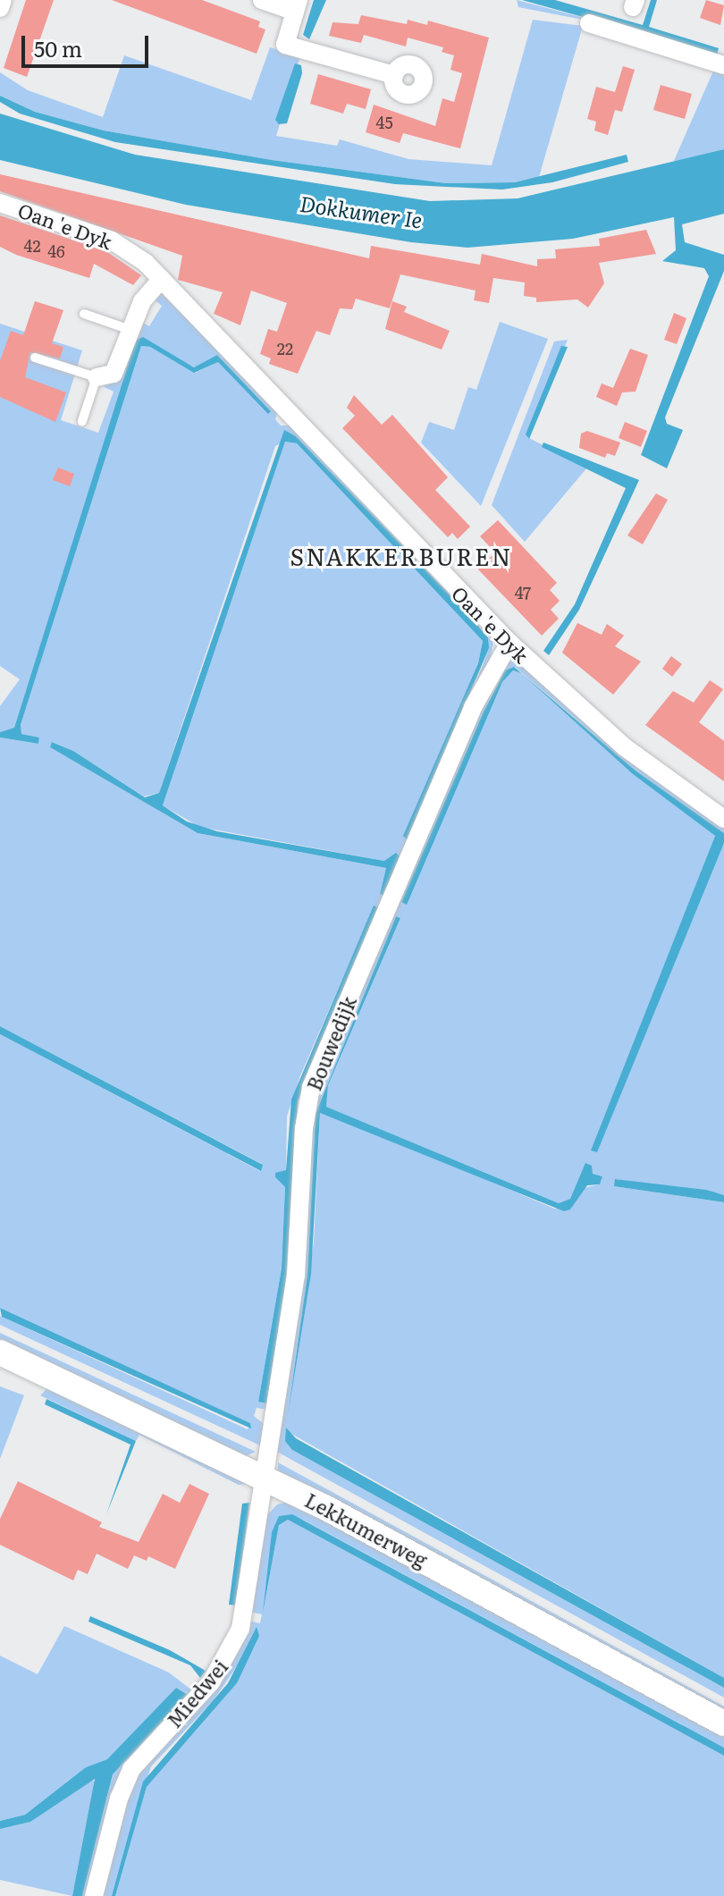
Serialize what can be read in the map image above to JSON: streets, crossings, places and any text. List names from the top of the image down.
{
  "streets": {
    "main road": ["Lekkumerweg"],
    "street": ["Oan 'e Dyk", "Bouwedijk", "Miedwei"]
  },
  "crossings": [
    ["Oan 'e Dyk", "Bouwedijk"],
    ["Bouwedijk", "Lekkumerweg"],
    ["Bouwedijk", "Miedwei"],
    ["Lekkumerweg", "Miedwei"]
  ],
  "districts": ["SNAKKERBUREN"],
  "water": ["Dokkumer Ie"],
  "house_numbers": [
    "45",
    "42",
    "46",
    "22",
    "47"
  ],
  "scale_bar": "50 m"
}
